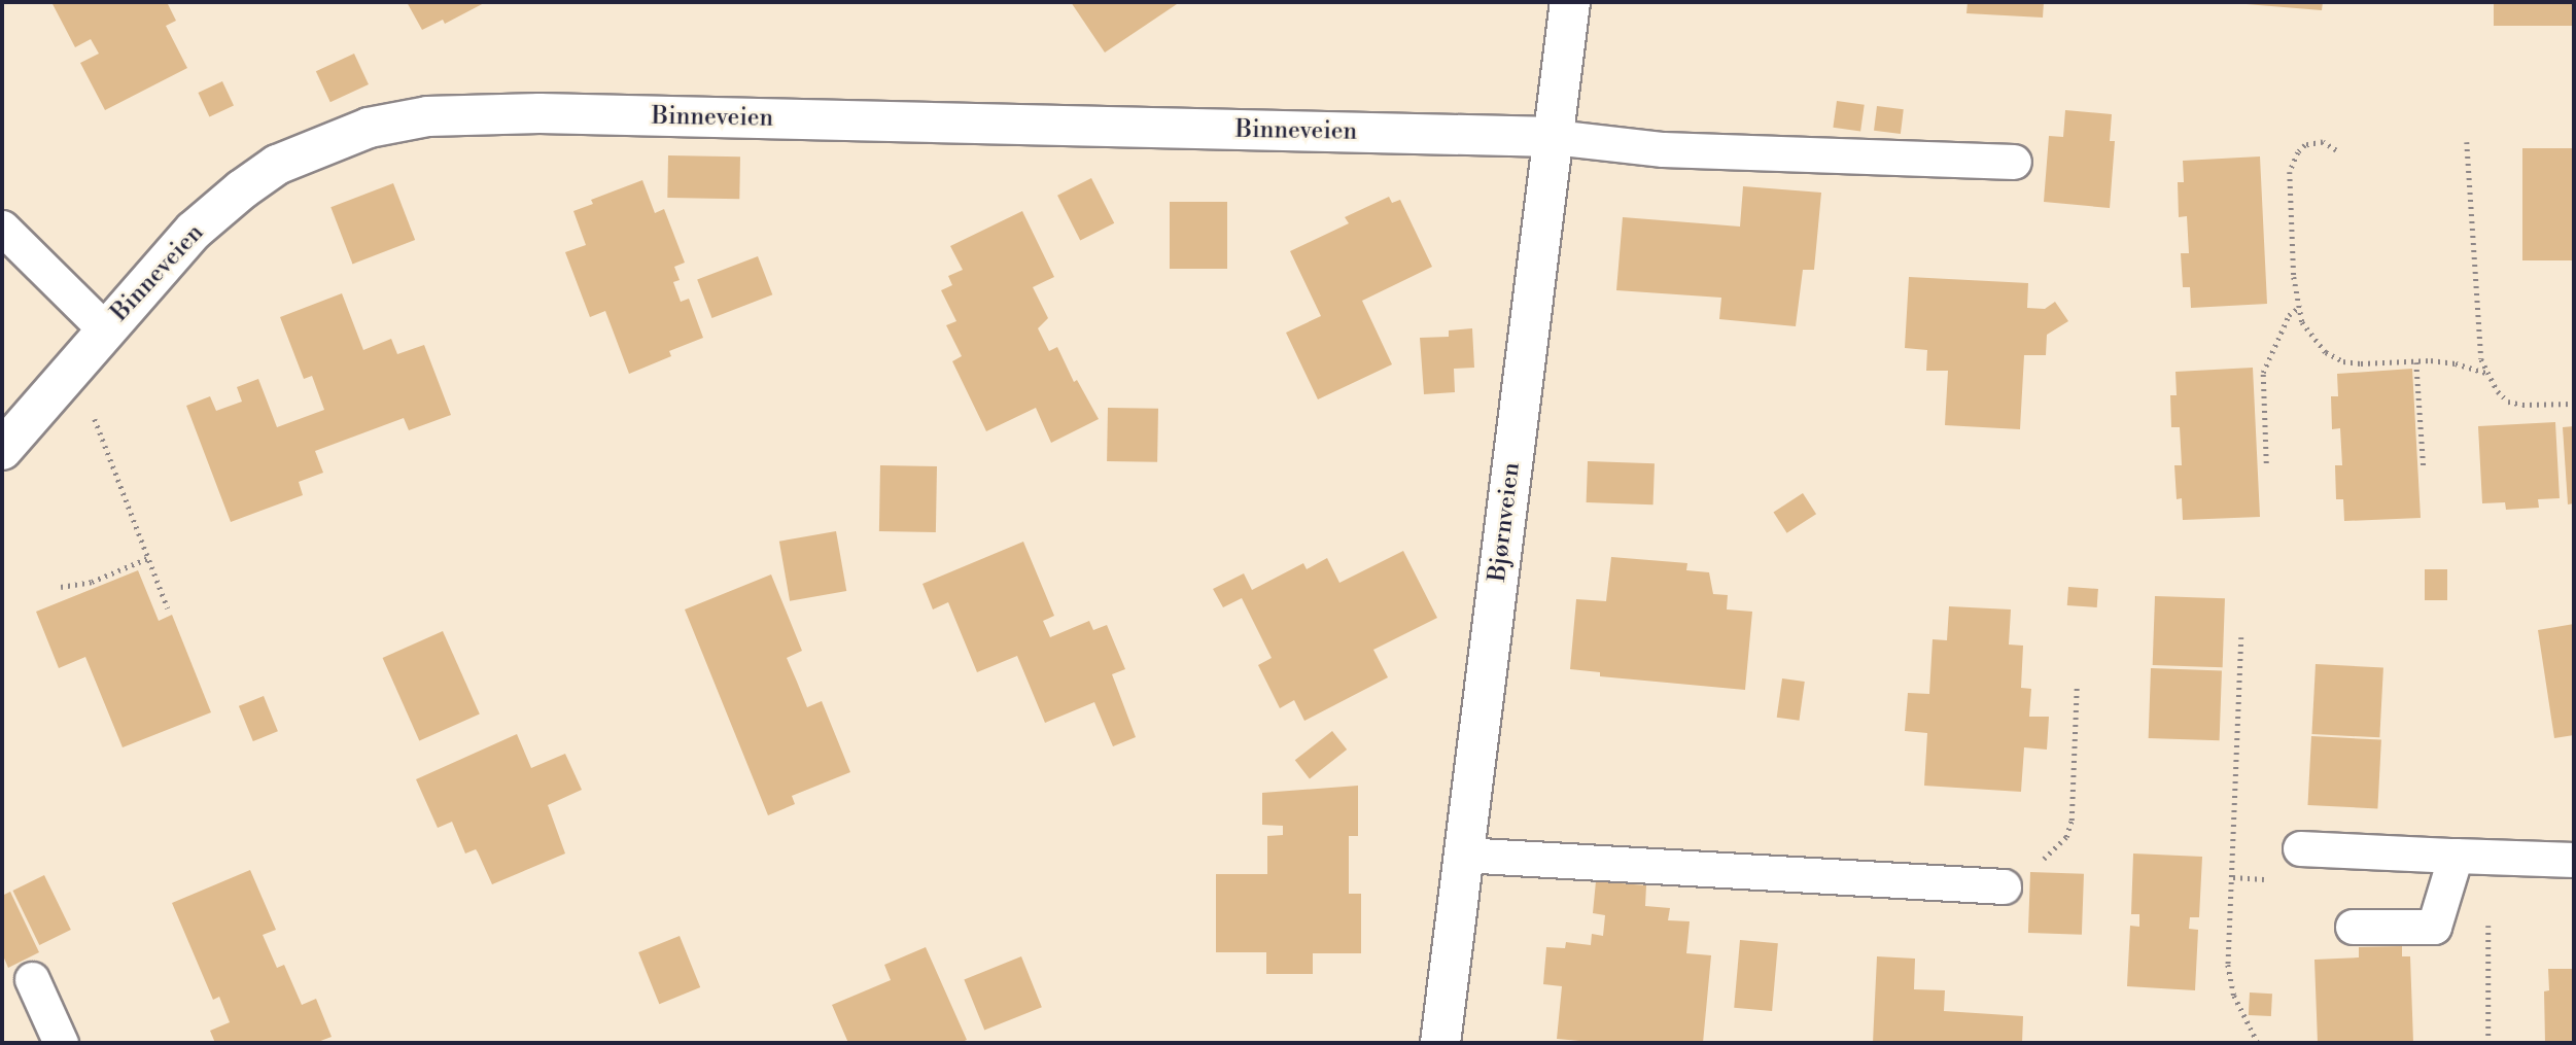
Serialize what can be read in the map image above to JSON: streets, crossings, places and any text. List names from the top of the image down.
{
  "streets": {
    "street": ["Binneveien", "Bjørnveien"]
  },
  "crossings": [
    ["Binneveien", "Bjørnveien"]
  ]
}
